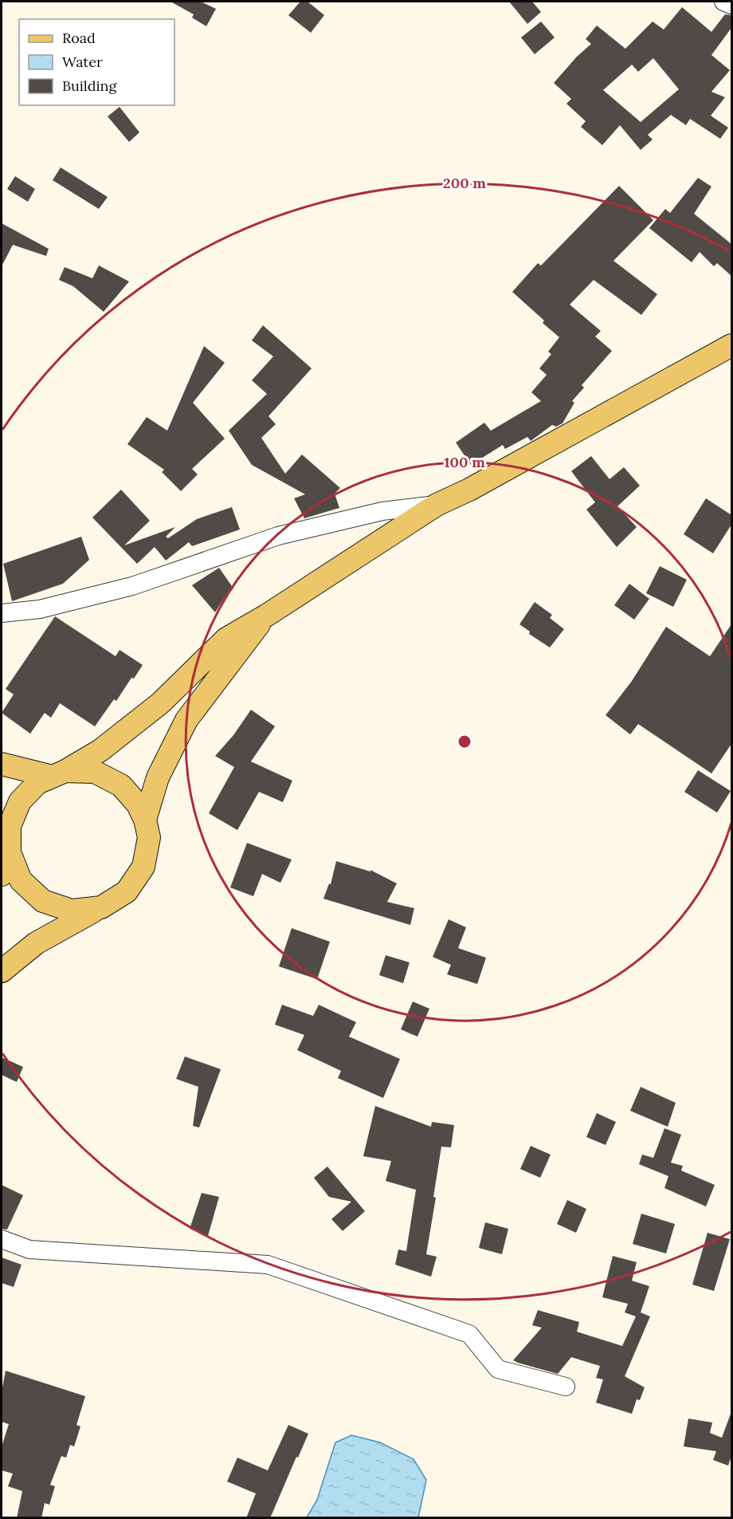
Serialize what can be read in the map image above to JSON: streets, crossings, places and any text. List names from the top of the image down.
{
  "legend": ["Road", "Water", "Building"],
  "rings": ["200 m", "100 m"]
}
